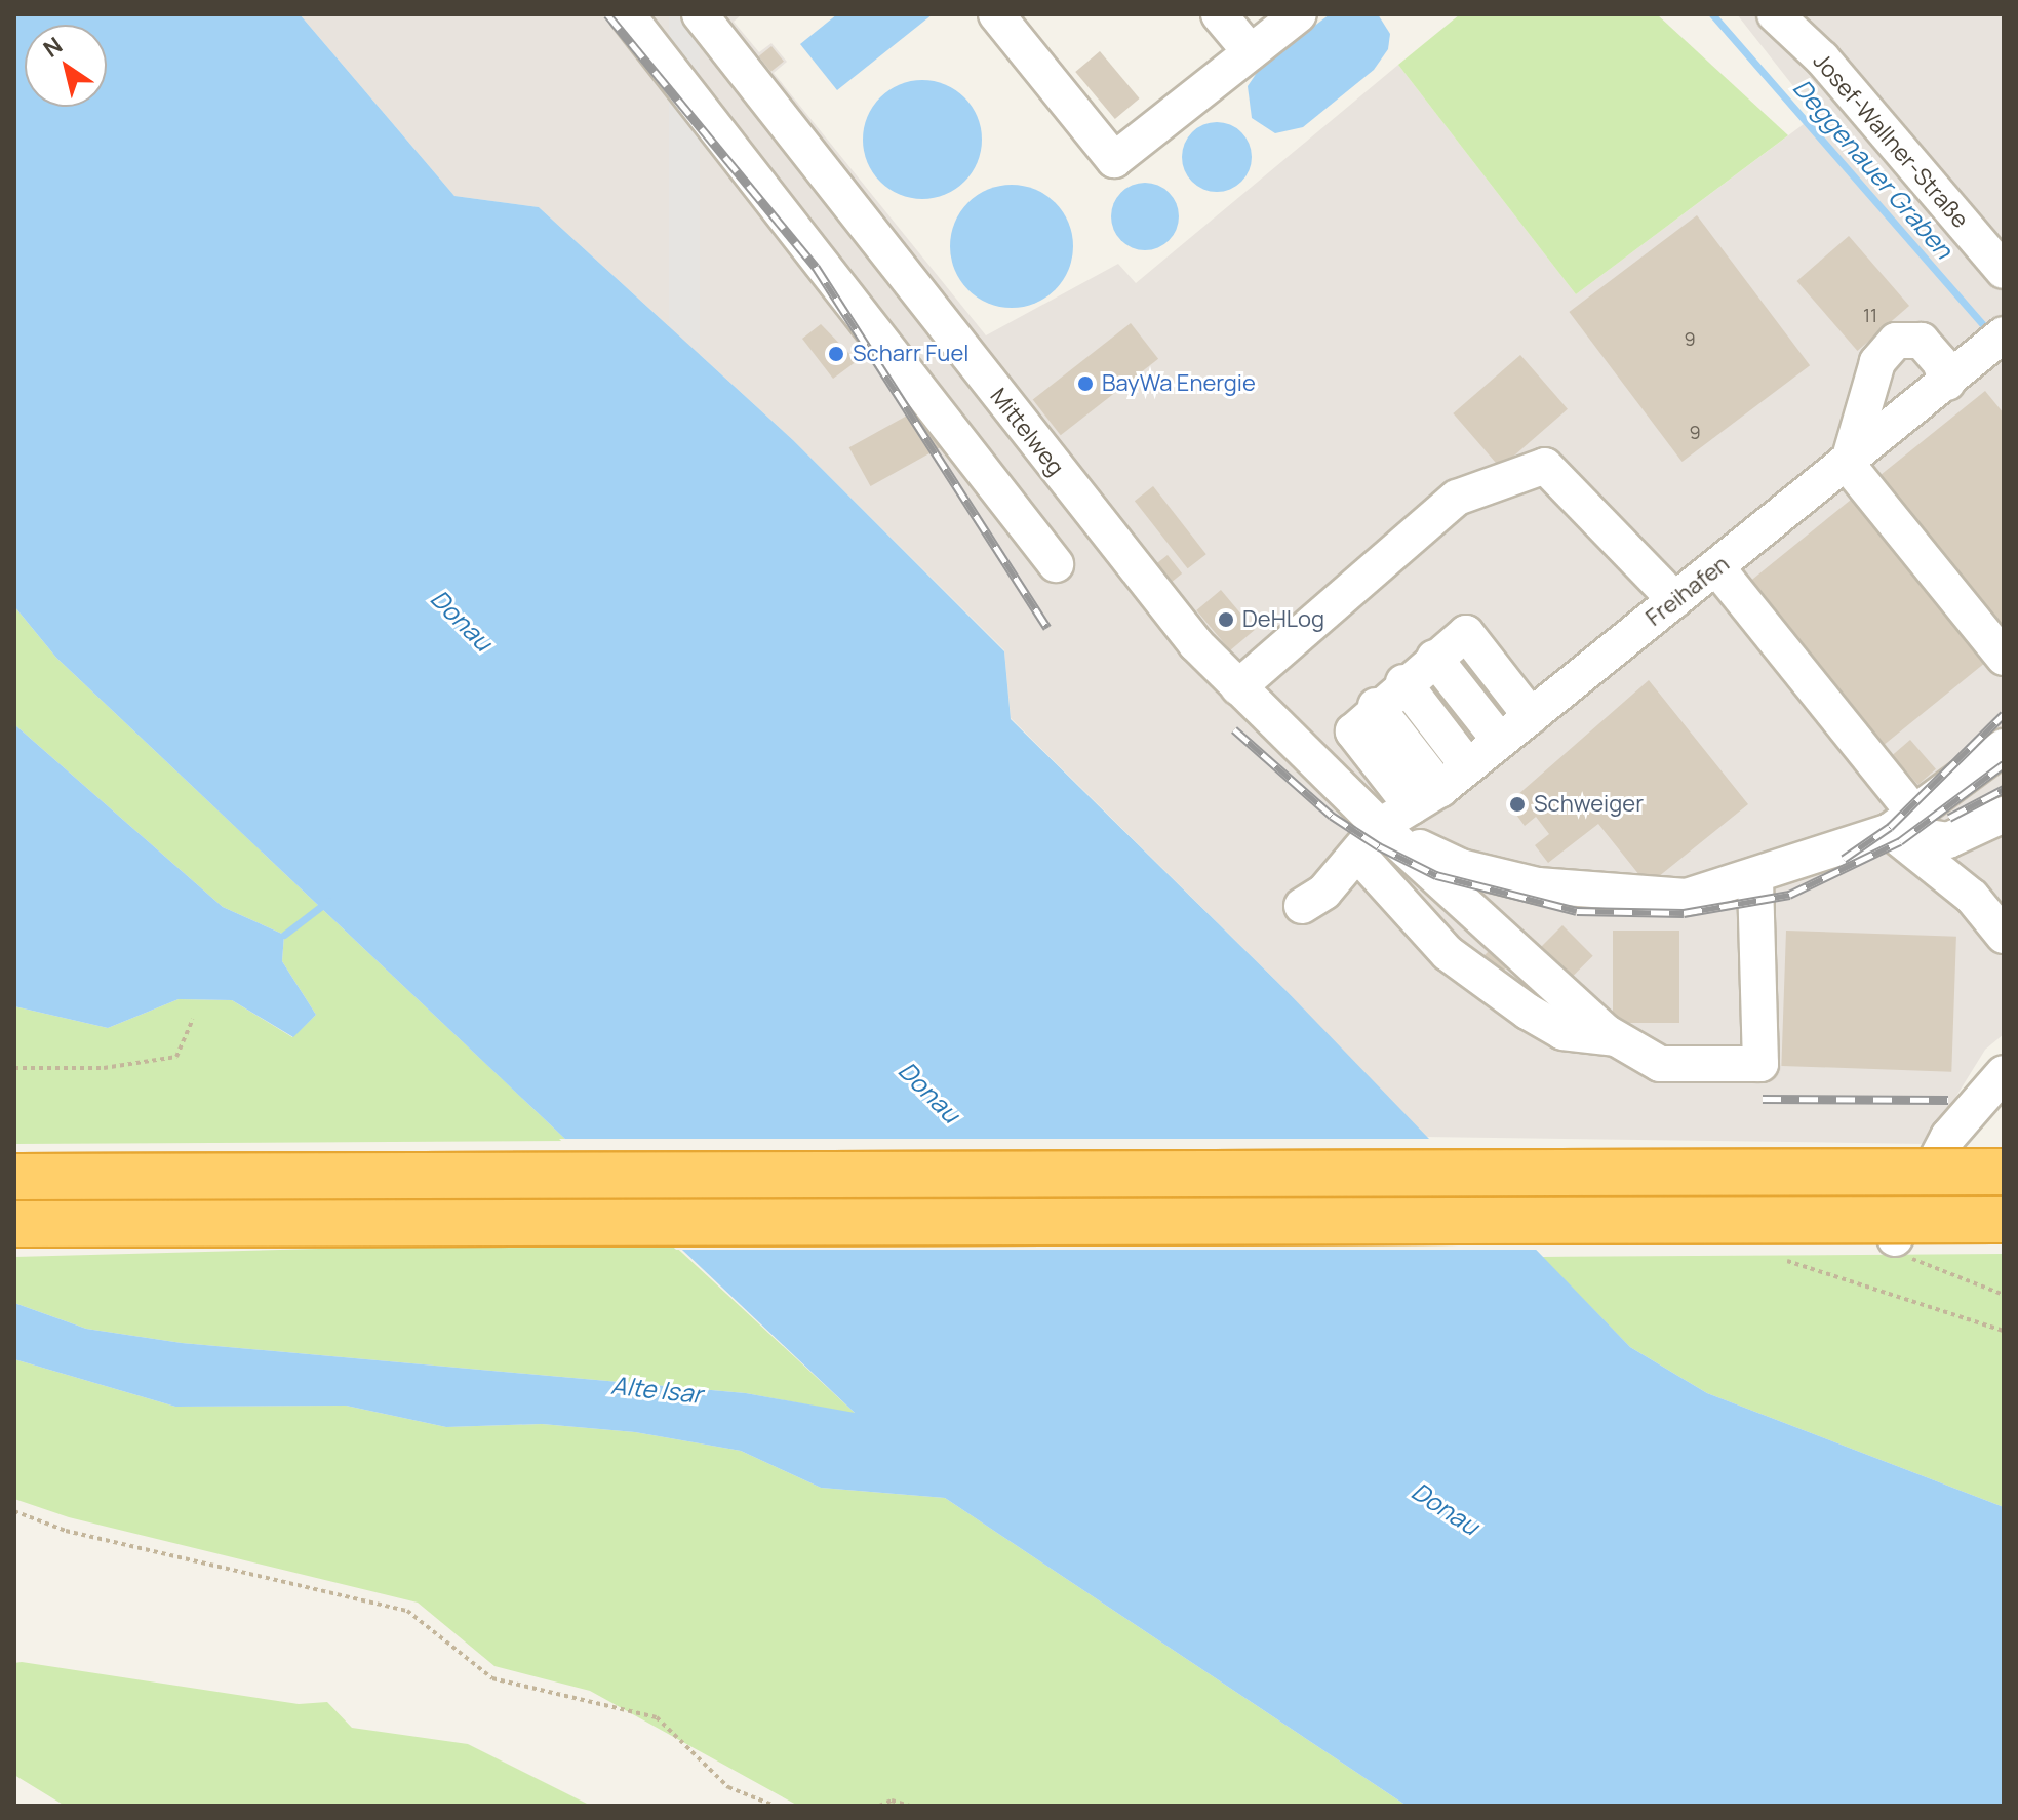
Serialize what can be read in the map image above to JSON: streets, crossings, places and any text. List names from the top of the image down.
{
  "streets": {
    "street": ["Josef-Wallner-Straße", "Mittelweg", "Freihafen"]
  },
  "crossings": [
    ["Mittelweg", "Freihafen"]
  ],
  "water": ["Deggenauer Graben", "Donau", "Alte Isar"],
  "places": [
    "Scharr Fuel",
    "BayWa Energie",
    "DeHLog",
    "Schweiger"
  ],
  "house_numbers": ["11", "9", "9"],
  "north": "top left"
}
